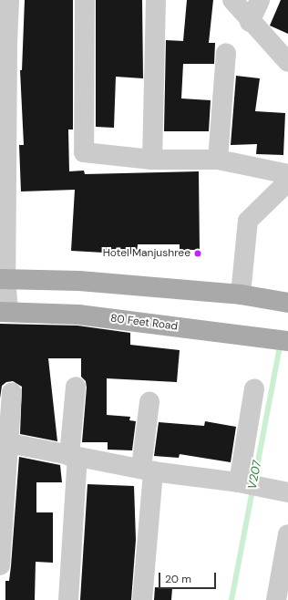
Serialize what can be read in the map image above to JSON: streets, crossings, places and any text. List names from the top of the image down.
{
  "streets": {
    "main road": ["80 Feet Road"]
  },
  "water": ["V207"],
  "places": ["Hotel Manjushree"],
  "scale_bar": "20 m"
}
